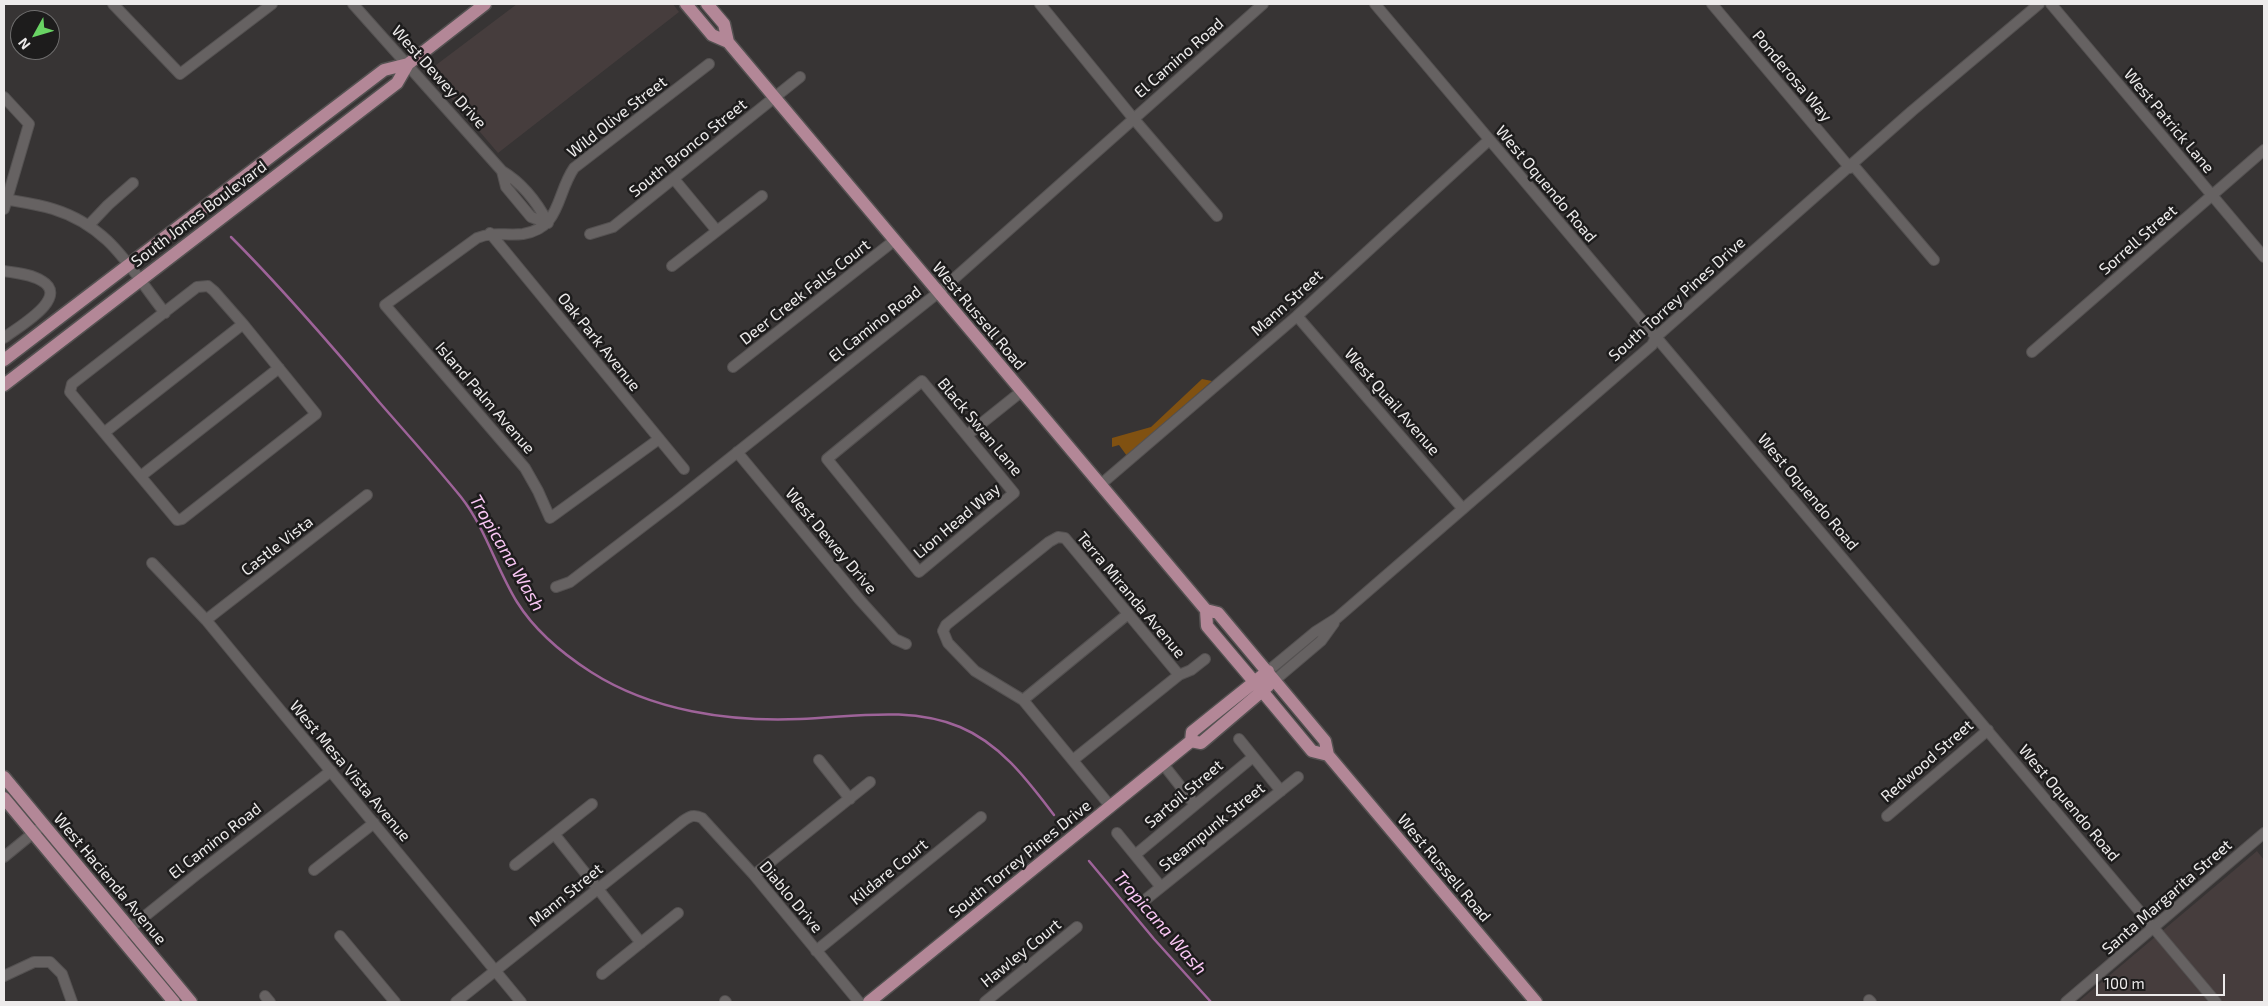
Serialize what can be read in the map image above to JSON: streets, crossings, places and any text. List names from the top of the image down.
{
  "streets": {
    "main road": [
      "South Jones Boulevard",
      "South Torrey Pines Drive",
      "West Russell Road",
      "West Hacienda Avenue"
    ],
    "street": [
      "El Camino Road",
      "Ponderosa Way",
      "West Dewey Drive",
      "Wild Olive Street",
      "West Patrick Lane",
      "South Bronco Street",
      "West Oquendo Road",
      "Sorrell Street",
      "Deer Creek Falls Court",
      "Mann Street",
      "Oak Park Avenue",
      "Island Palm Avenue",
      "West Quail Avenue",
      "Black Swan Lane",
      "Lion Head Way",
      "Castle Vista",
      "Terra Miranda Avenue",
      "Redwood Street",
      "West Mesa Vista Avenue",
      "Sartoil Street",
      "Steampunk Street",
      "Kildare Court",
      "Diablo Drive",
      "Santa Margarita Street",
      "Hawley Court"
    ]
  },
  "crossings": [
    ["El Camino Road", "West Dewey Drive"],
    ["El Camino Road", "West Russell Road"],
    ["El Camino Road", "West Mesa Vista Avenue"],
    ["El Camino Road", "West Hacienda Avenue"],
    ["Ponderosa Way", "South Torrey Pines Drive"],
    ["West Dewey Drive", "Wild Olive Street"],
    ["West Dewey Drive", "South Jones Boulevard"],
    ["West Patrick Lane", "Sorrell Street"],
    ["South Bronco Street", "West Russell Road"],
    ["West Oquendo Road", "South Torrey Pines Drive"],
    ["West Oquendo Road", "Mann Street"],
    ["West Oquendo Road", "Redwood Street"],
    ["West Oquendo Road", "Santa Margarita Street"],
    ["Deer Creek Falls Court", "West Russell Road"],
    ["South Torrey Pines Drive", "West Russell Road"],
    ["South Torrey Pines Drive", "West Quail Avenue"],
    ["Mann Street", "West Russell Road"],
    ["Mann Street", "West Quail Avenue"],
    ["Mann Street", "West Mesa Vista Avenue"],
    ["Mann Street", "Diablo Drive"],
    ["Oak Park Avenue", "Island Palm Avenue"],
    ["Black Swan Lane", "Lion Head Way"],
    ["Castle Vista", "West Mesa Vista Avenue"],
    ["Kildare Court", "Diablo Drive"]
  ],
  "water": ["Tropicana Wash"],
  "scale_bar": "100 m",
  "north": "bottom left"
}
